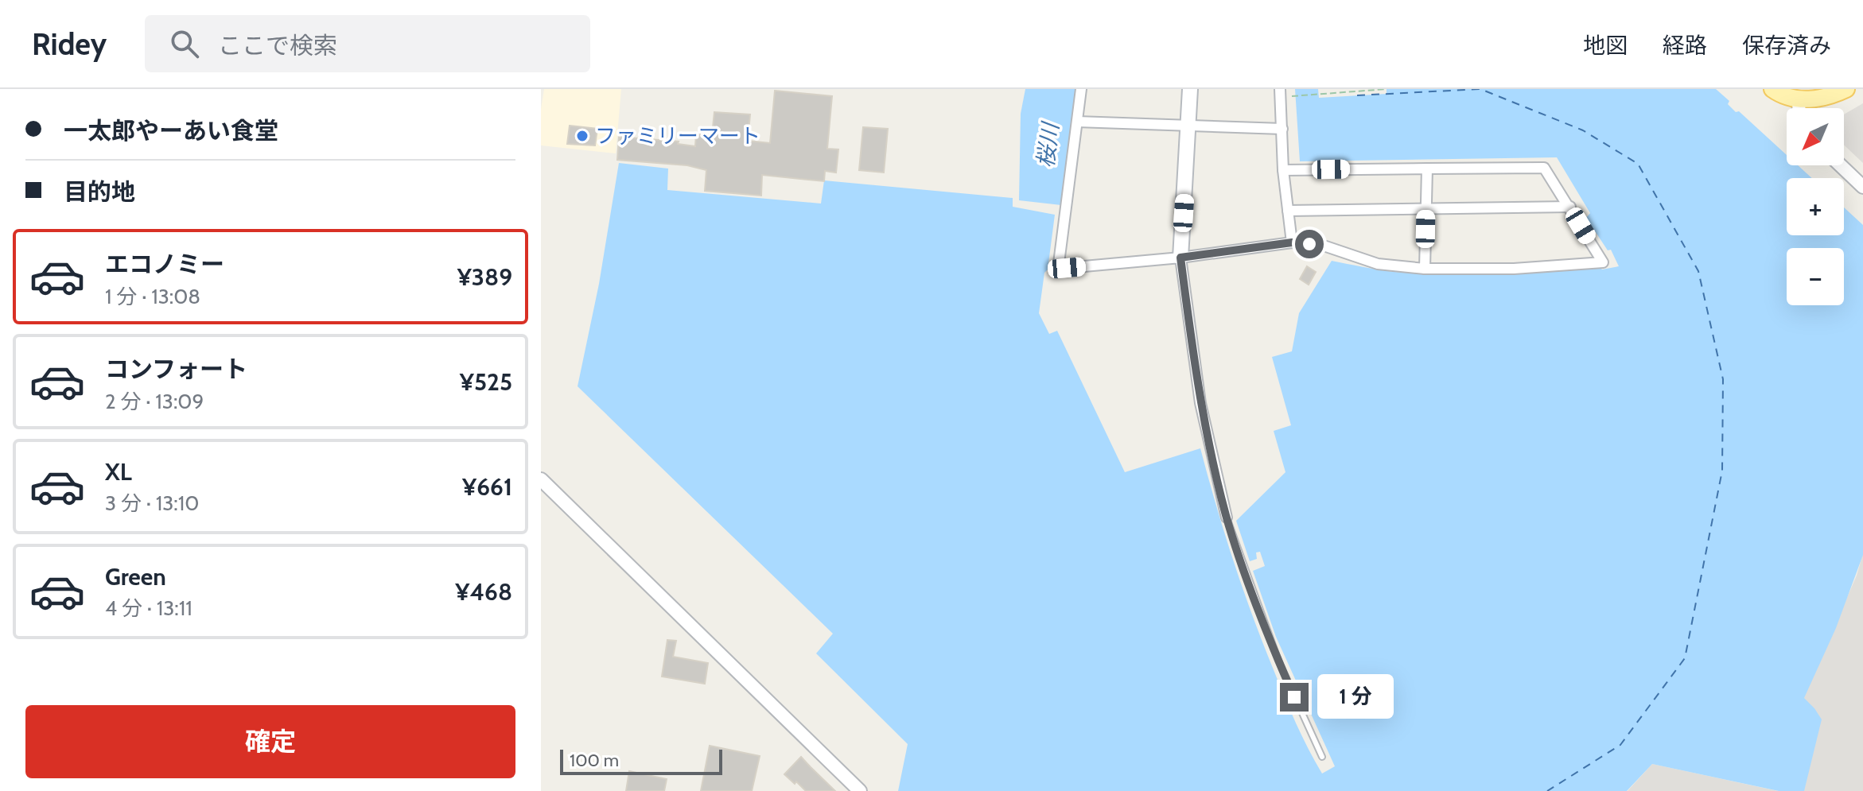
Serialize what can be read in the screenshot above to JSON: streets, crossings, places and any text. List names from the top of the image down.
{
  "water": ["桜川"],
  "places": ["ファミリーマート"],
  "scale_bar": "100 m",
  "north": "bottom left",
  "page": {
    "header": "Ridey",
    "search": "ここで検索",
    "nav": ["地図", "経路", "保存済み"],
    "banner": ["一太郎やーあい食堂", "目的地"],
    "map_buttons": ["+", "−"],
    "list": [
      {
        "name": "エコノミー",
        "note": "1 分 · 13:08",
        "value": "¥389"
      },
      {
        "name": "コンフォート",
        "note": "2 分 · 13:09",
        "value": "¥525"
      },
      {
        "name": "XL",
        "note": "3 分 · 13:10",
        "value": "¥661"
      },
      {
        "name": "Green",
        "note": "4 分 · 13:11",
        "value": "¥468"
      }
    ],
    "bubble": "1 分",
    "buttons": "確定",
    "scale": "100 m"
  }
}
